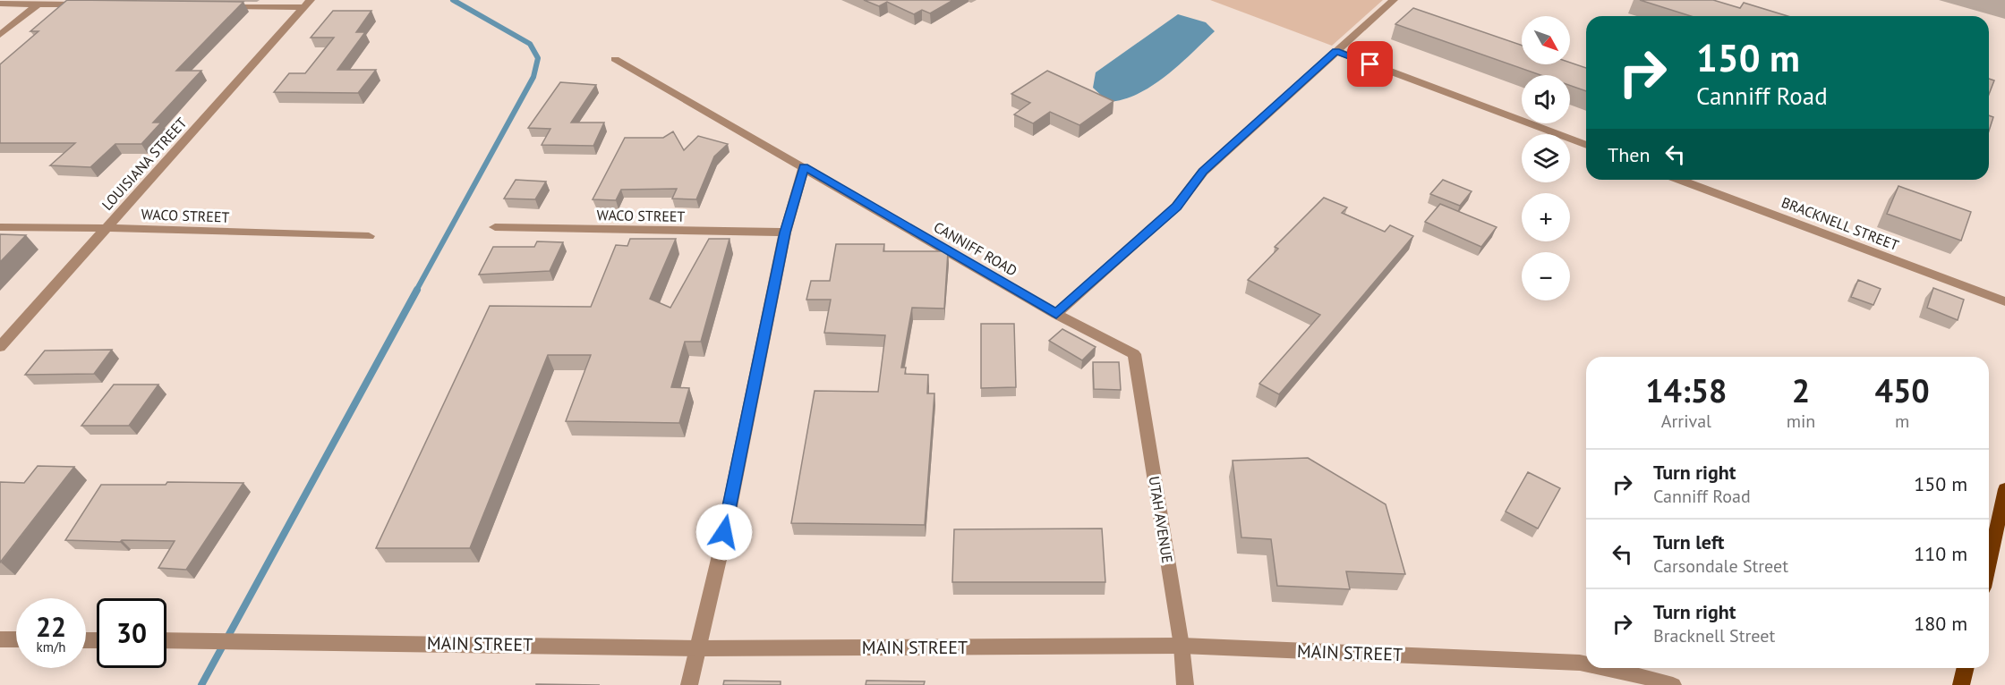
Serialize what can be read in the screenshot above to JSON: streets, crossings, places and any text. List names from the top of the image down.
{
  "streets": {
    "street": [
      "LOUISIANA STREET",
      "WACO STREET",
      "BRACKNELL STREET",
      "CANNIFF ROAD",
      "UTAH AVENUE",
      "MAIN STREET"
    ]
  },
  "crossings": [
    ["LOUISIANA STREET", "WACO STREET"],
    ["CANNIFF ROAD", "UTAH AVENUE"],
    ["UTAH AVENUE", "MAIN STREET"]
  ],
  "north": "bottom right",
  "page": {
    "map_buttons": ["+", "−"],
    "turn": ["150 m", "Canniff Road"],
    "then": "Then",
    "eta": [
      "14:58",
      "Arrival",
      "2",
      "min",
      "450",
      "m"
    ],
    "list": [
      {
        "name": "Turn right",
        "note": "Canniff Road",
        "value": "150 m"
      },
      {
        "name": "Turn left",
        "note": "Carsondale Street",
        "value": "110 m"
      },
      {
        "name": "Turn right",
        "note": "Bracknell Street",
        "value": "180 m"
      }
    ],
    "speed": "22 km/h",
    "limit": "30"
  }
}
